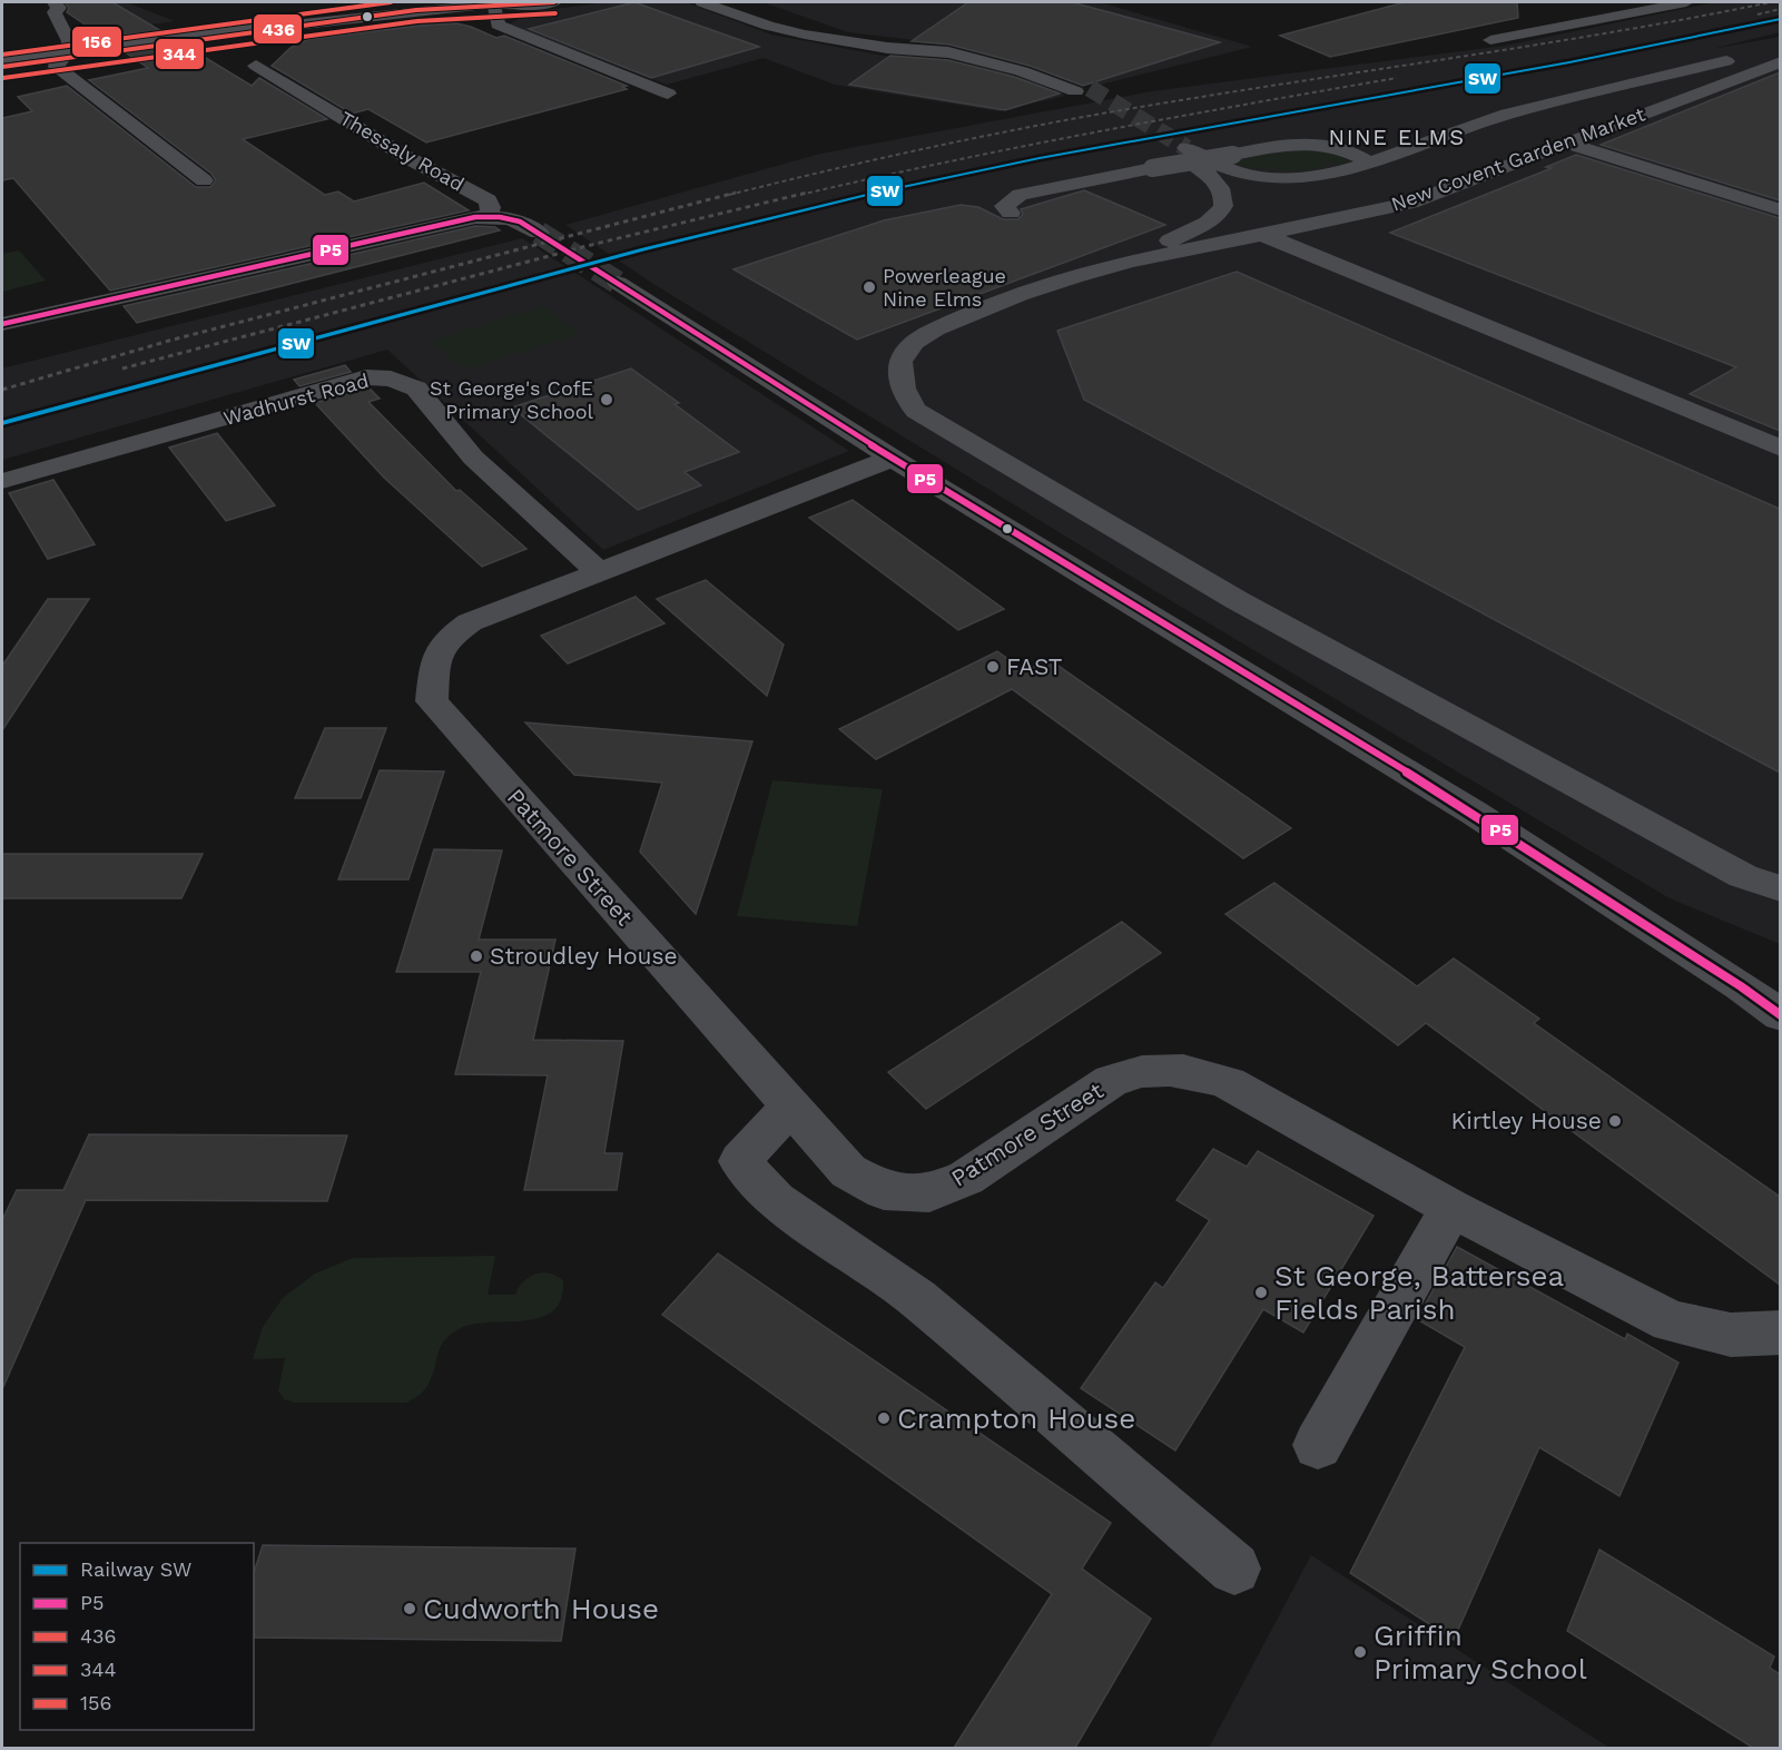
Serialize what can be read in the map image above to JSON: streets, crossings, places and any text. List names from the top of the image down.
{
  "streets": {
    "street": [
      "Thessaly Road",
      "New Covent Garden Market",
      "Wadhurst Road",
      "Patmore Street"
    ]
  },
  "crossings": [
    ["Wadhurst Road", "Patmore Street"]
  ],
  "districts": ["NINE ELMS"],
  "places": [
    "Powerleague Nine Elms",
    "St George's CofE Primary School",
    "FAST",
    "Stroudley House",
    "Kirtley House",
    "St George, Battersea Fields Parish",
    "Crampton House",
    "Cudworth House",
    "Griffin Primary School"
  ],
  "lines": [
    "transit line 436",
    "transit line 156",
    "transit line 344",
    "rail line SW",
    "transit line P5"
  ],
  "legend": [
    "Railway SW",
    "P5",
    "436",
    "344",
    "156"
  ]
}
